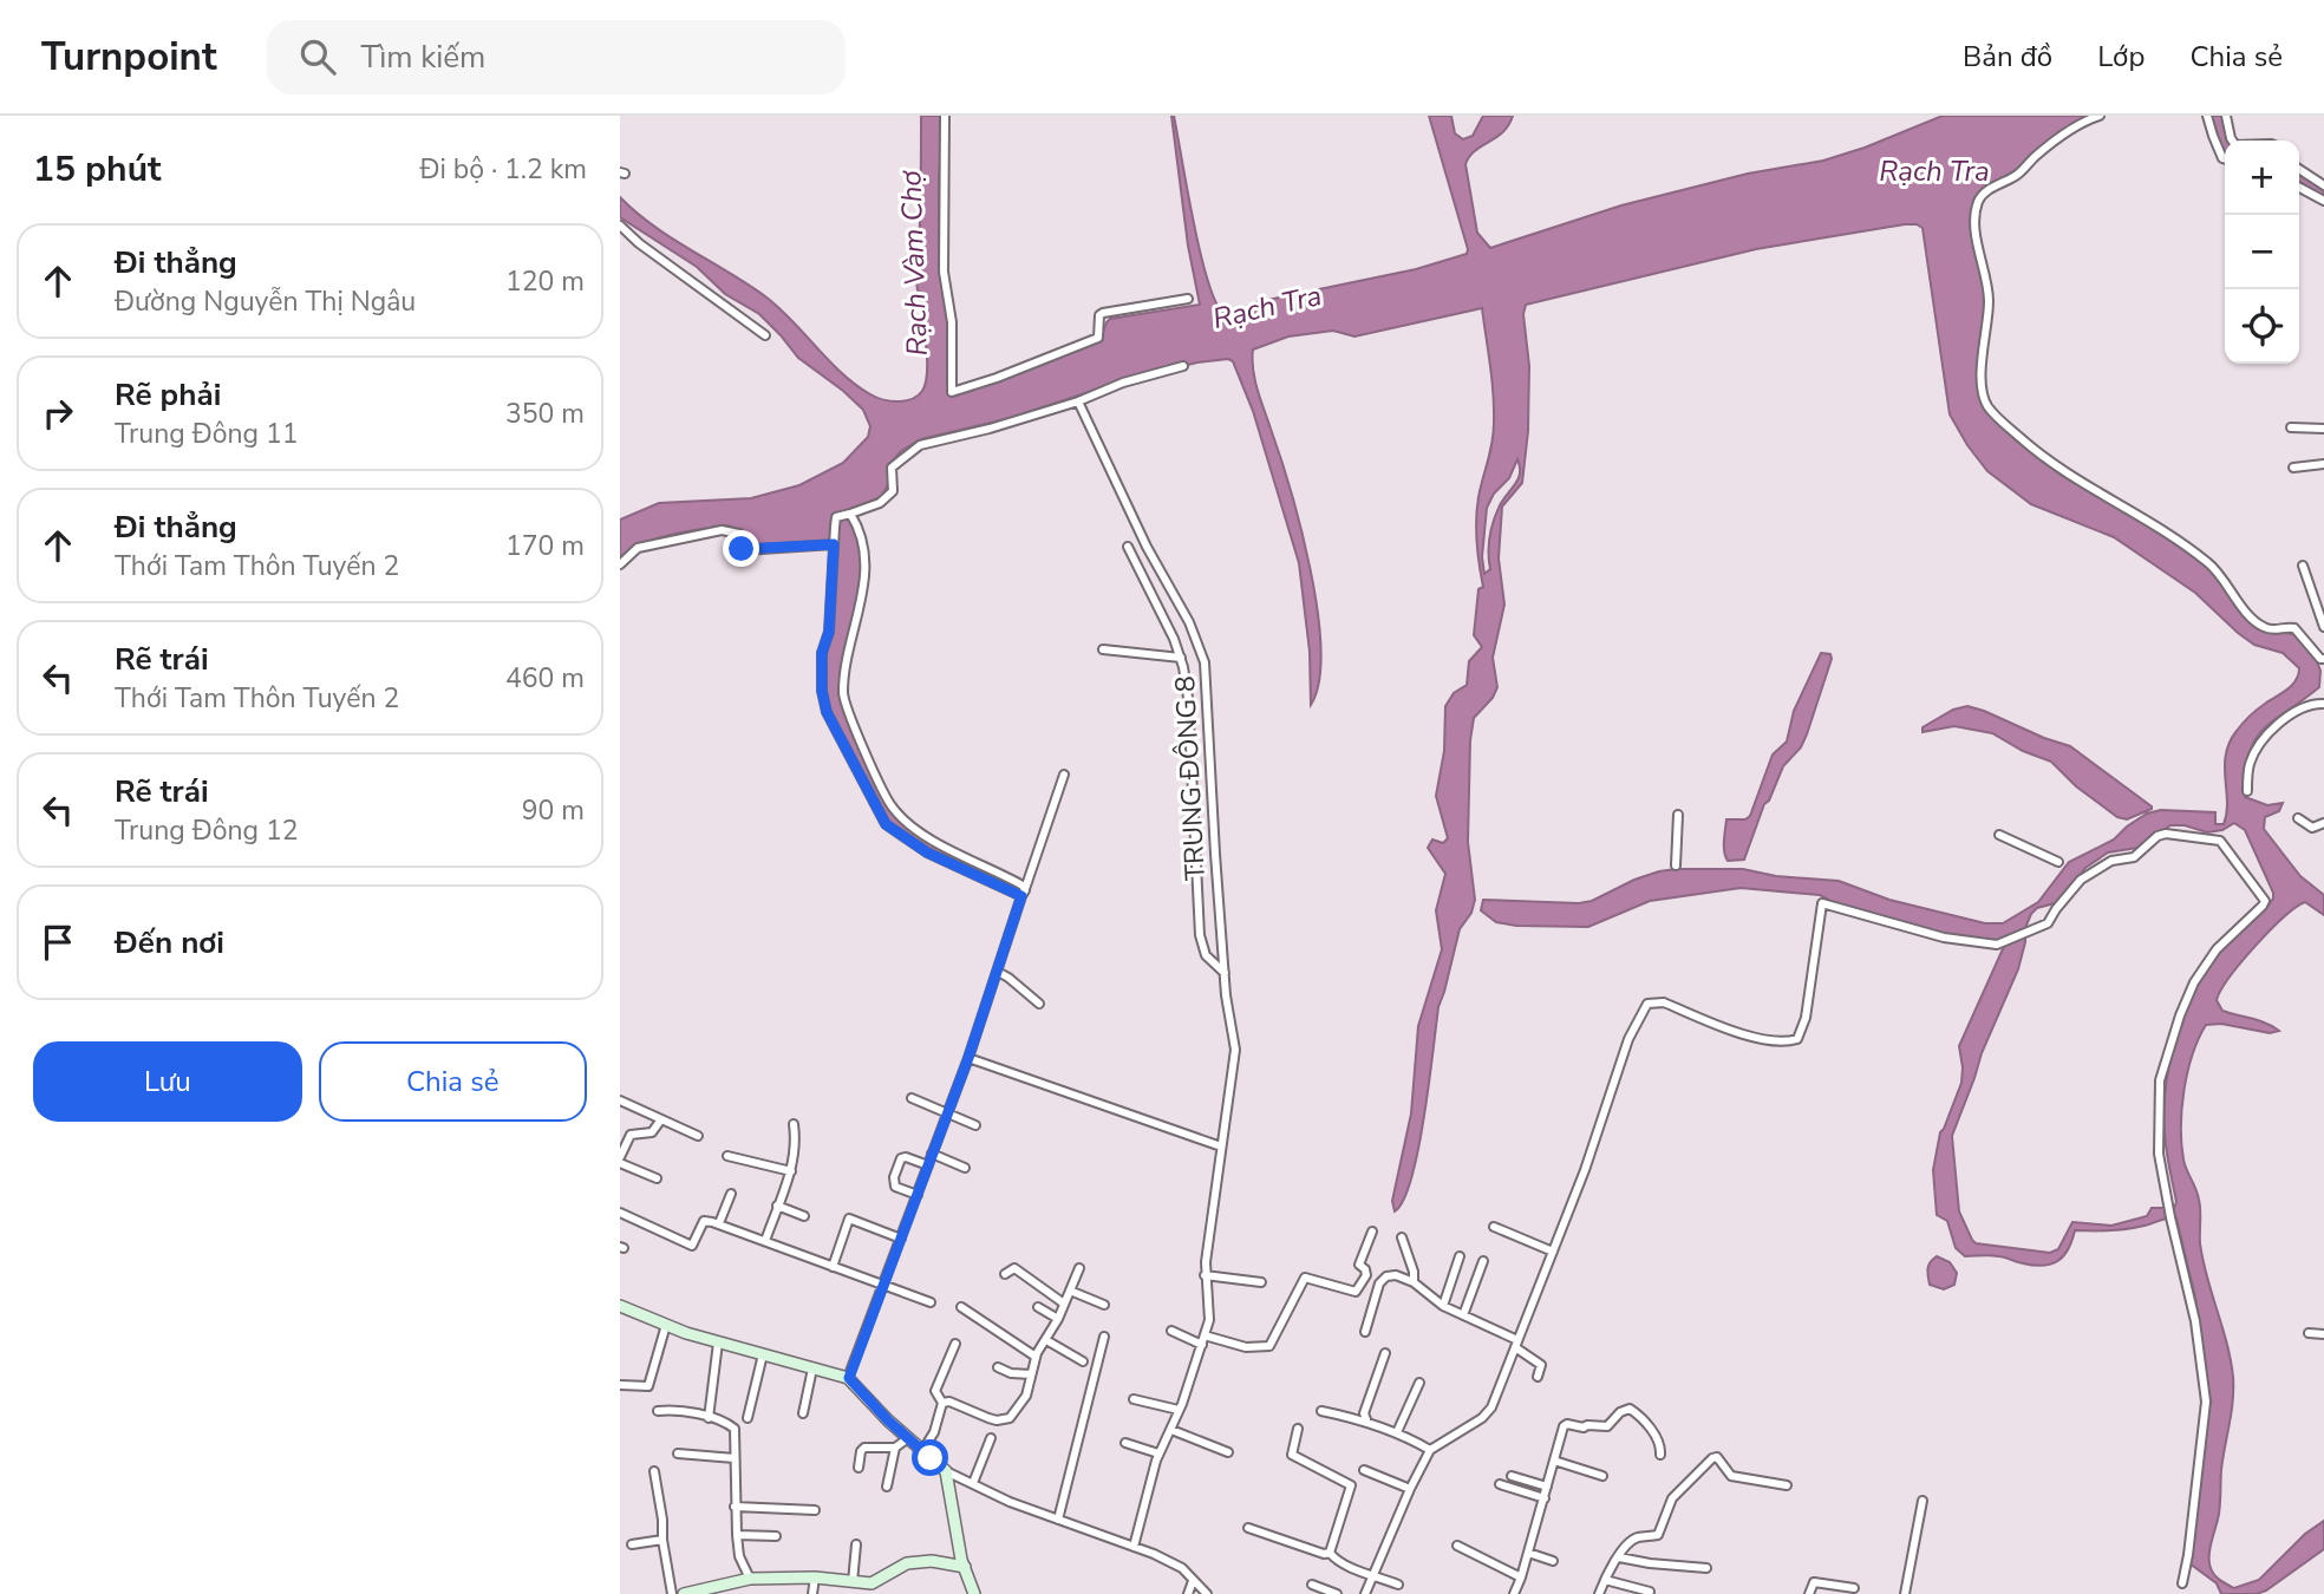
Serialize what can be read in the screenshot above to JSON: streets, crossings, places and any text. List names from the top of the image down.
{
  "streets": {
    "street": ["TRUNG ĐÔNG 8"]
  },
  "water": ["Rạch Tra", "Rạch Vàm Chợ"],
  "page": {
    "header": "Turnpoint",
    "search": "Tìm kiếm",
    "nav": ["Bản đồ", "Lớp", "Chia sẻ"],
    "heading": ["15 phút", "Đi bộ · 1.2 km"],
    "map_buttons": ["+", "−"],
    "list": [
      ["Đi thẳng", "Đường Nguyễn Thị Ngâu", "120 m"],
      ["Rẽ phải", "Trung Đông 11", "350 m"],
      ["Đi thẳng", "Thới Tam Thôn Tuyến 2", "170 m"],
      ["Rẽ trái", "Thới Tam Thôn Tuyến 2", "460 m"],
      ["Rẽ trái", "Trung Đông 12", "90 m"],
      "Đến nơi"
    ],
    "buttons": ["Lưu", "Chia sẻ"]
  }
}
